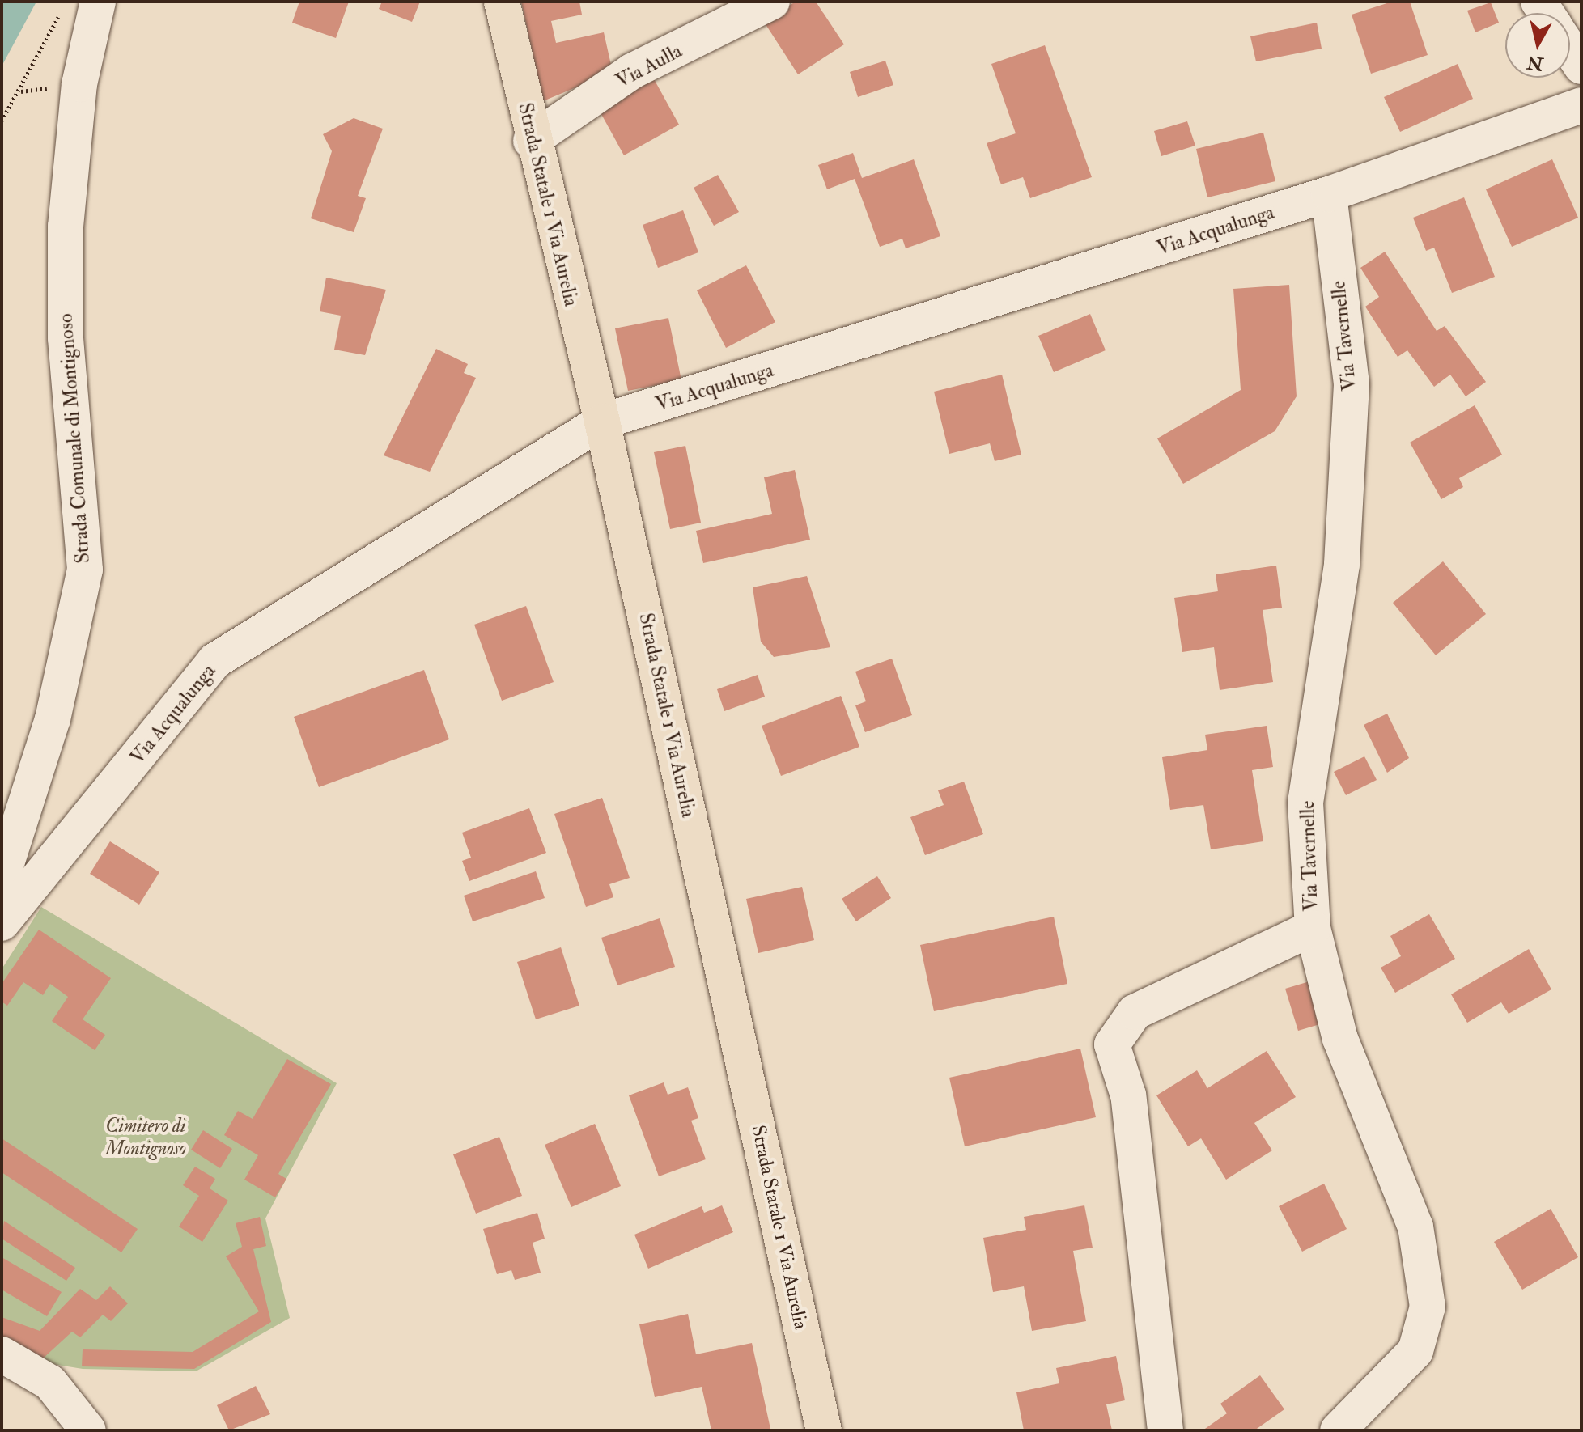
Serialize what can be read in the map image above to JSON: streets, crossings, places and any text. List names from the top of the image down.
{
  "streets": {
    "main road": ["Strada Statale 1 Via Aurelia"],
    "street": [
      "Via Aulla",
      "Via Acqualunga",
      "Via Tavernelle",
      "Strada Comunale di Montignoso"
    ]
  },
  "crossings": [
    ["Via Aulla", "Strada Statale 1 Via Aurelia"],
    ["Strada Statale 1 Via Aurelia", "Via Acqualunga"],
    ["Via Acqualunga", "Via Tavernelle"]
  ],
  "parks": ["Cimitero di Montignoso"],
  "north": "bottom"
}
